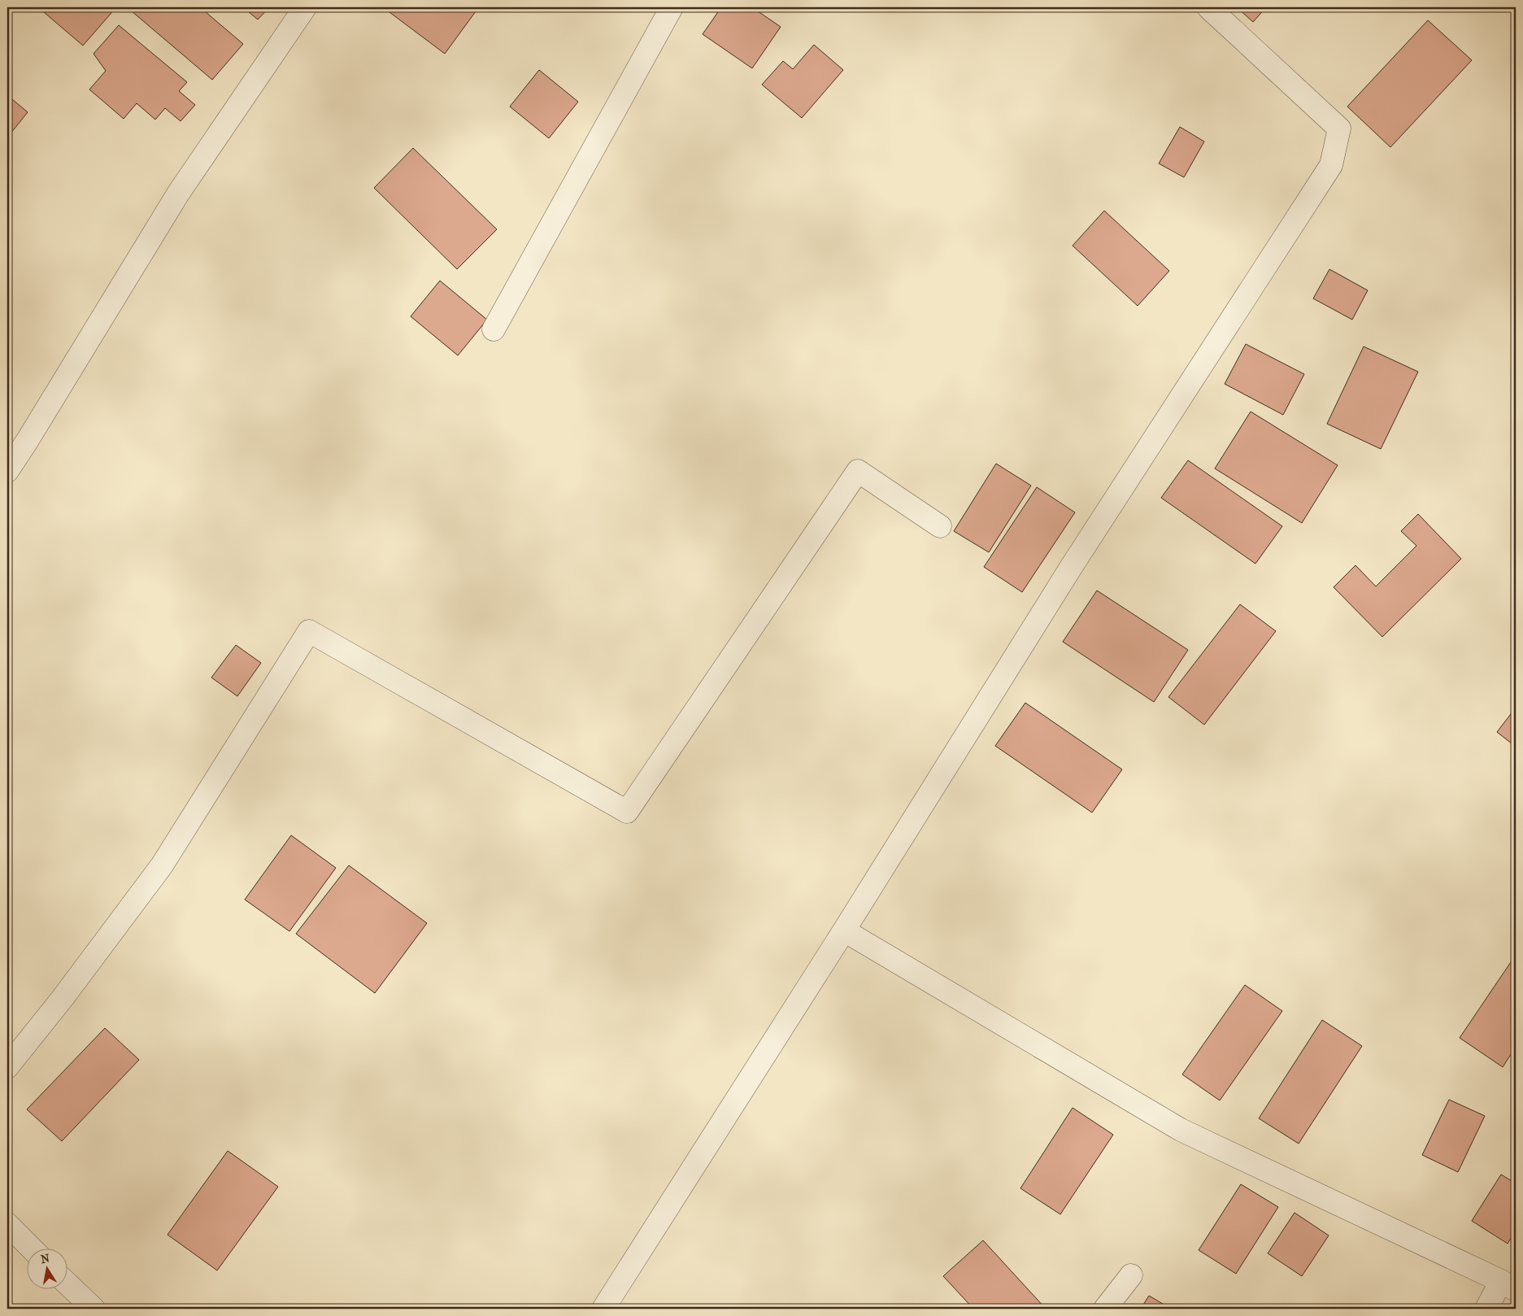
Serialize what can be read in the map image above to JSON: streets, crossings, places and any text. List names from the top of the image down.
{
  "north": "top"
}
